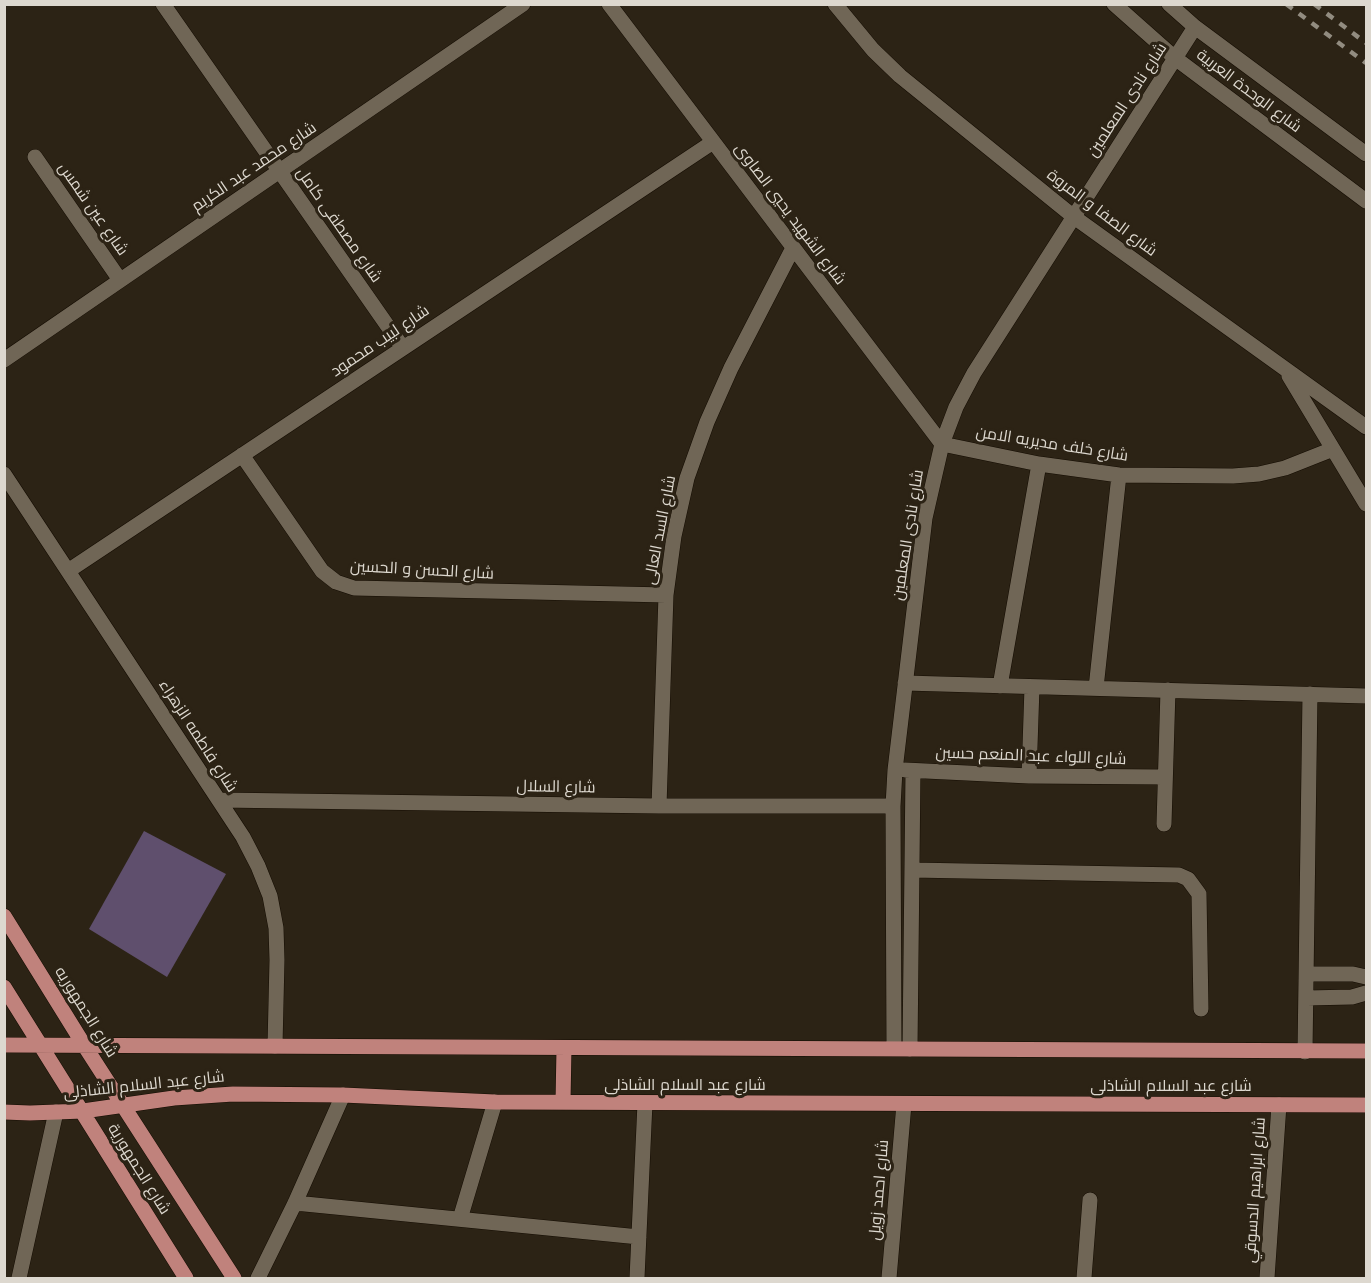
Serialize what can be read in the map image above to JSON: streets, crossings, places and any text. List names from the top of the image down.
{
  "streets": {
    "main road": ["شارع الجمهوريه", "شارع عبد السلام الشاذلى", "شارع الجمهورية"],
    "street": [
      "شارع الوحدة العربية",
      "شارع نادى المعلمين",
      "شارع محمد عبد الكريم",
      "شارع عين شمس",
      "شارع الصفا و المروة",
      "شارع الشهيد يحيي الصاوى",
      "شارع مصطفى كامل",
      "شارع لبيب محمود",
      "شارع خلف مديريه الامن",
      "شارع السد العالى",
      "شارع الحسن و الحسين",
      "شارع فاطمه الزهراء",
      "شارع اللواء عبد المنعم حسين",
      "شارع السلال",
      "شارع احمد زويل",
      "شارع ابراهيم الدسوقي"
    ]
  },
  "crossings": [
    ["شارع الوحدة العربية", "شارع نادى المعلمين"],
    ["شارع نادى المعلمين", "شارع الصفا و المروة"],
    ["شارع نادى المعلمين", "شارع الشهيد يحيي الصاوى"],
    ["شارع نادى المعلمين", "شارع خلف مديريه الامن"],
    ["شارع نادى المعلمين", "شارع اللواء عبد المنعم حسين"],
    ["شارع نادى المعلمين", "شارع السلال"],
    ["شارع نادى المعلمين", "شارع عبد السلام الشاذلى"],
    ["شارع محمد عبد الكريم", "شارع عين شمس"],
    ["شارع محمد عبد الكريم", "شارع مصطفى كامل"],
    ["شارع الشهيد يحيي الصاوى", "شارع لبيب محمود"],
    ["شارع الشهيد يحيي الصاوى", "شارع خلف مديريه الامن"],
    ["شارع الشهيد يحيي الصاوى", "شارع السد العالى"],
    ["شارع مصطفى كامل", "شارع لبيب محمود"],
    ["شارع لبيب محمود", "شارع الحسن و الحسين"],
    ["شارع لبيب محمود", "شارع فاطمه الزهراء"],
    ["شارع السد العالى", "شارع الحسن و الحسين"],
    ["شارع السد العالى", "شارع السلال"],
    ["شارع فاطمه الزهراء", "شارع السلال"],
    ["شارع فاطمه الزهراء", "شارع عبد السلام الشاذلى"],
    ["شارع الجمهوريه", "شارع عبد السلام الشاذلى"],
    ["شارع عبد السلام الشاذلى", "شارع الجمهورية"],
    ["شارع عبد السلام الشاذلى", "شارع احمد زويل"],
    ["شارع عبد السلام الشاذلى", "شارع ابراهيم الدسوقي"]
  ]
}
